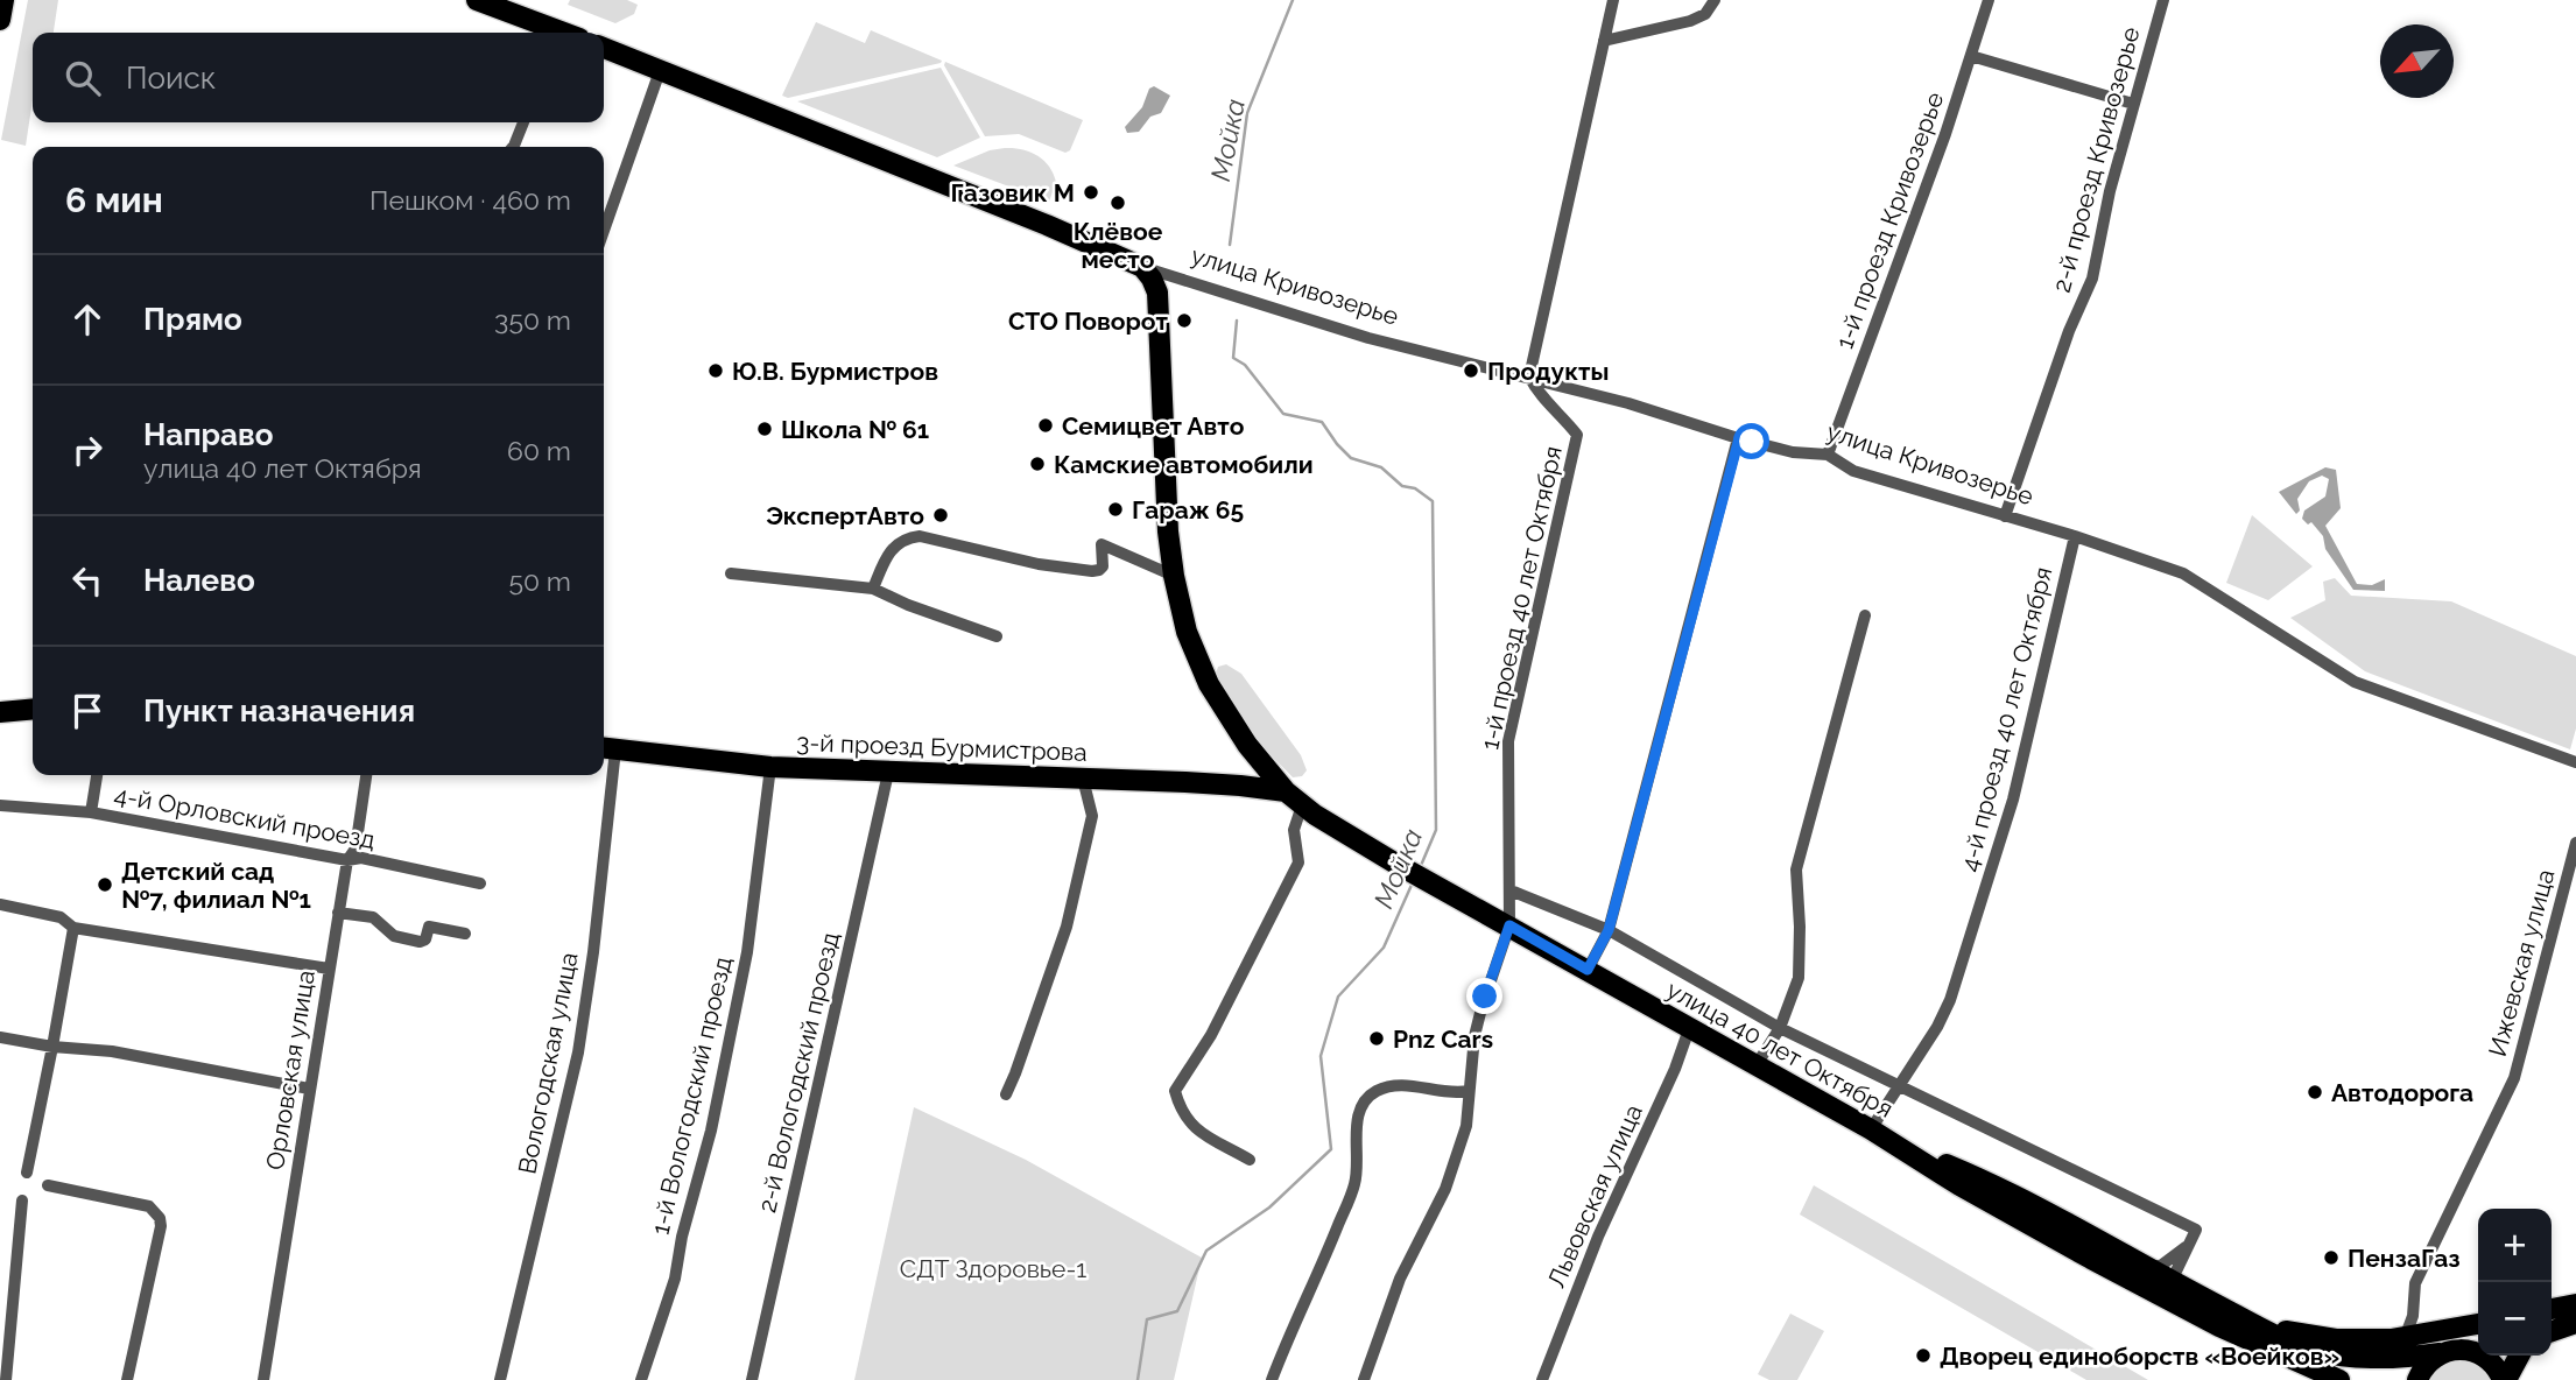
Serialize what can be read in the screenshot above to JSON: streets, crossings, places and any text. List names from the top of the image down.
{
  "streets": {
    "main road": ["улица Кривозерье", "3-й проезд Бурмистрова", "улица 40 лет Октября"],
    "street": [
      "2-й проезд Кривозерье",
      "1-й проезд Кривозерье",
      "1-й проезд 40 лет Октября",
      "4-й проезд 40 лет Октября",
      "4-й Орловский проезд",
      "Ижевская улица",
      "Вологодская улица",
      "Орловская улица",
      "2-й Вологодский проезд",
      "1-й Вологодский проезд",
      "Львовская улица"
    ]
  },
  "crossings": [
    ["2-й проезд Кривозерье", "улица Кривозерье"],
    ["1-й проезд Кривозерье", "улица Кривозерье"],
    ["улица Кривозерье", "1-й проезд 40 лет Октября"],
    ["улица Кривозерье", "4-й проезд 40 лет Октября"],
    ["4-й проезд 40 лет Октября", "улица 40 лет Октября"],
    ["3-й проезд Бурмистрова", "улица 40 лет Октября"],
    ["3-й проезд Бурмистрова", "Вологодская улица"],
    ["3-й проезд Бурмистрова", "2-й Вологодский проезд"],
    ["3-й проезд Бурмистрова", "1-й Вологодский проезд"],
    ["4-й Орловский проезд", "Орловская улица"],
    ["улица 40 лет Октября", "Львовская улица"]
  ],
  "water": ["Мойка"],
  "parks": ["СДТ Здоровье-1"],
  "places": [
    "Газовик М",
    "Клёвое место",
    "СТО Поворот",
    "Ю.В. Бурмистров",
    "Продукты",
    "Семицвет Авто",
    "Школа № 61",
    "Камские автомобили",
    "Гараж 65",
    "ЭкспертАвто",
    "Детский сад №7, филиал №1",
    "Pnz Cars",
    "Автодорога",
    "ПензаГаз",
    "Дворец единоборств «Воейков»"
  ],
  "north": "bottom left",
  "page": {
    "search": "Поиск",
    "heading": ["6 мин", "Пешком · 460 m"],
    "list": [
      ["Прямо", "350 m"],
      ["Направо", "улица 40 лет Октября", "60 m"],
      ["Налево", "50 m"],
      "Пункт назначения"
    ],
    "map_buttons": ["+", "−"]
  }
}
